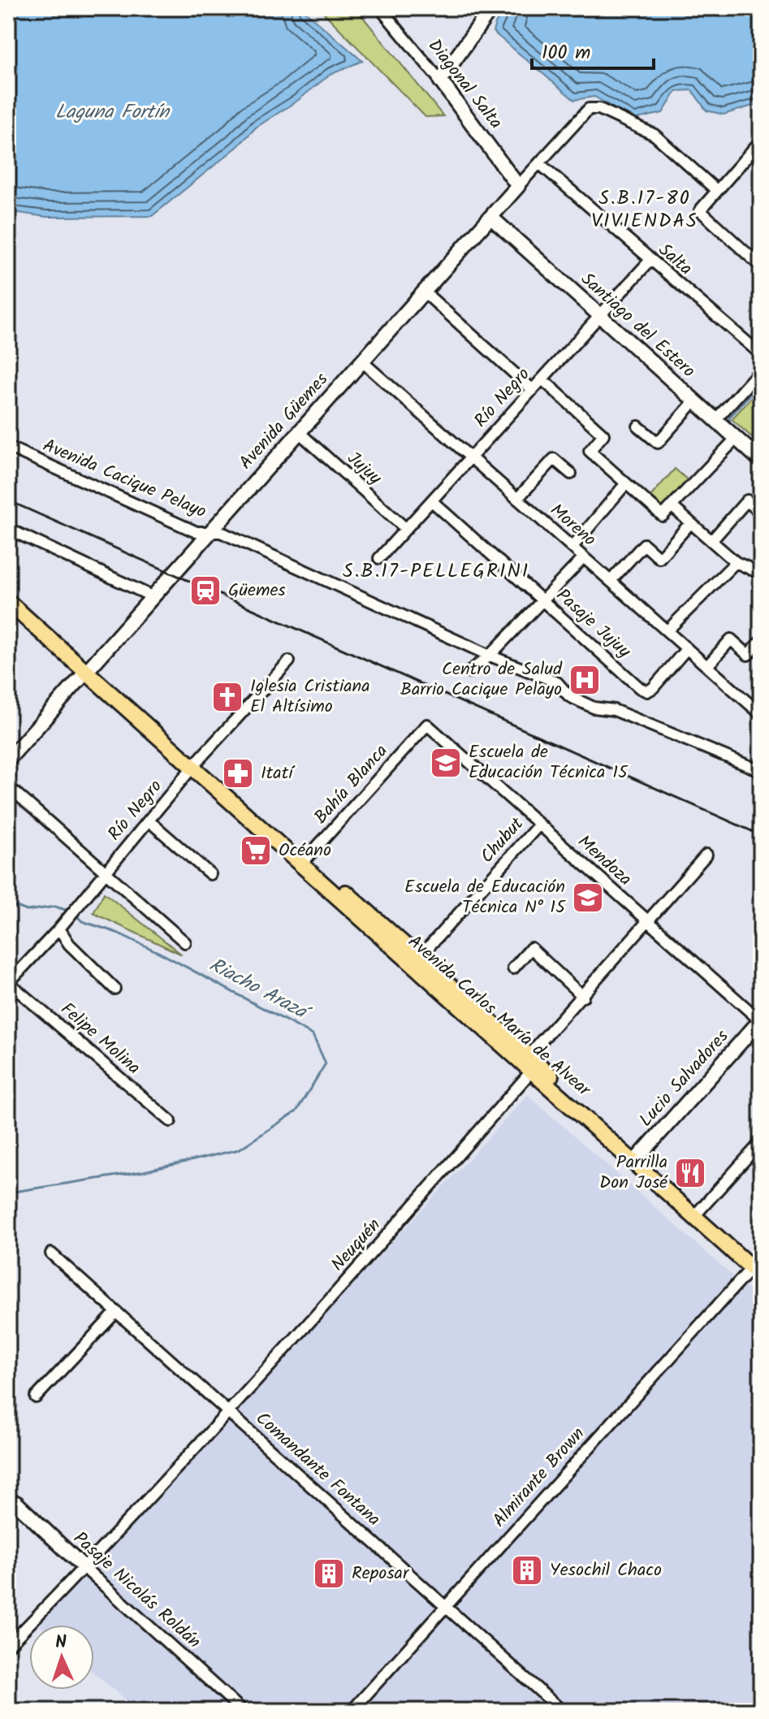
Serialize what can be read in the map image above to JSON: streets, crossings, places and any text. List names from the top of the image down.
{
  "streets": {
    "main road": ["Avenida Carlos María de Alvear"],
    "street": [
      "Diagonal Salta",
      "Salta",
      "Santiago del Estero",
      "Río Negro",
      "Avenida Güemes",
      "Jujuy",
      "Avenida Cacique Pelayo",
      "Moreno",
      "Pasaje Jujuy",
      "Bahía Blanca",
      "Chubut",
      "Mendoza",
      "Felipe Molina",
      "Lucio Salvadores",
      "Neuquén",
      "Comandante Fontana",
      "Almirante Brown",
      "Pasaje Nicolás Roldán"
    ]
  },
  "crossings": [
    ["Diagonal Salta", "Avenida Güemes"],
    ["Salta", "Río Negro"],
    ["Salta", "Avenida Güemes"],
    ["Santiago del Estero", "Río Negro"],
    ["Santiago del Estero", "Avenida Güemes"],
    ["Río Negro", "Jujuy"],
    ["Río Negro", "Moreno"],
    ["Río Negro", "Pasaje Jujuy"],
    ["Río Negro", "Avenida Carlos María de Alvear"],
    ["Río Negro", "Felipe Molina"],
    ["Avenida Güemes", "Jujuy"],
    ["Avenida Güemes", "Avenida Cacique Pelayo"],
    ["Avenida Güemes", "Moreno"],
    ["Avenida Güemes", "Avenida Carlos María de Alvear"],
    ["Moreno", "Pasaje Jujuy"],
    ["Bahía Blanca", "Mendoza"],
    ["Bahía Blanca", "Avenida Carlos María de Alvear"],
    ["Chubut", "Mendoza"],
    ["Chubut", "Avenida Carlos María de Alvear"],
    ["Mendoza", "Lucio Salvadores"],
    ["Avenida Carlos María de Alvear", "Lucio Salvadores"],
    ["Avenida Carlos María de Alvear", "Neuquén"],
    ["Avenida Carlos María de Alvear", "Almirante Brown"],
    ["Neuquén", "Comandante Fontana"],
    ["Neuquén", "Pasaje Nicolás Roldán"],
    ["Comandante Fontana", "Almirante Brown"]
  ],
  "districts": ["S.B.17-80 VIVIENDAS", "S.B.17-PELLEGRINI"],
  "water": ["Laguna Fortín", "Riacho Arazá"],
  "places": {
    "station": ["Güemes"],
    "hospital": ["Centro de Salud Barrio Cacique Pelayo"],
    "church": ["Iglesia Cristiana El Altísimo"],
    "school or university": ["Escuela de Educación Técnica 15", "Escuela de Educación Técnica N° 15"],
    "pharmacy": ["Itatí"],
    "supermarket": ["Océano"],
    "restaurant": ["Parrilla Don José"],
    "building": ["Yesochil Chaco", "Reposar"]
  },
  "scale_bar": "100 m",
  "north": "top"
}
